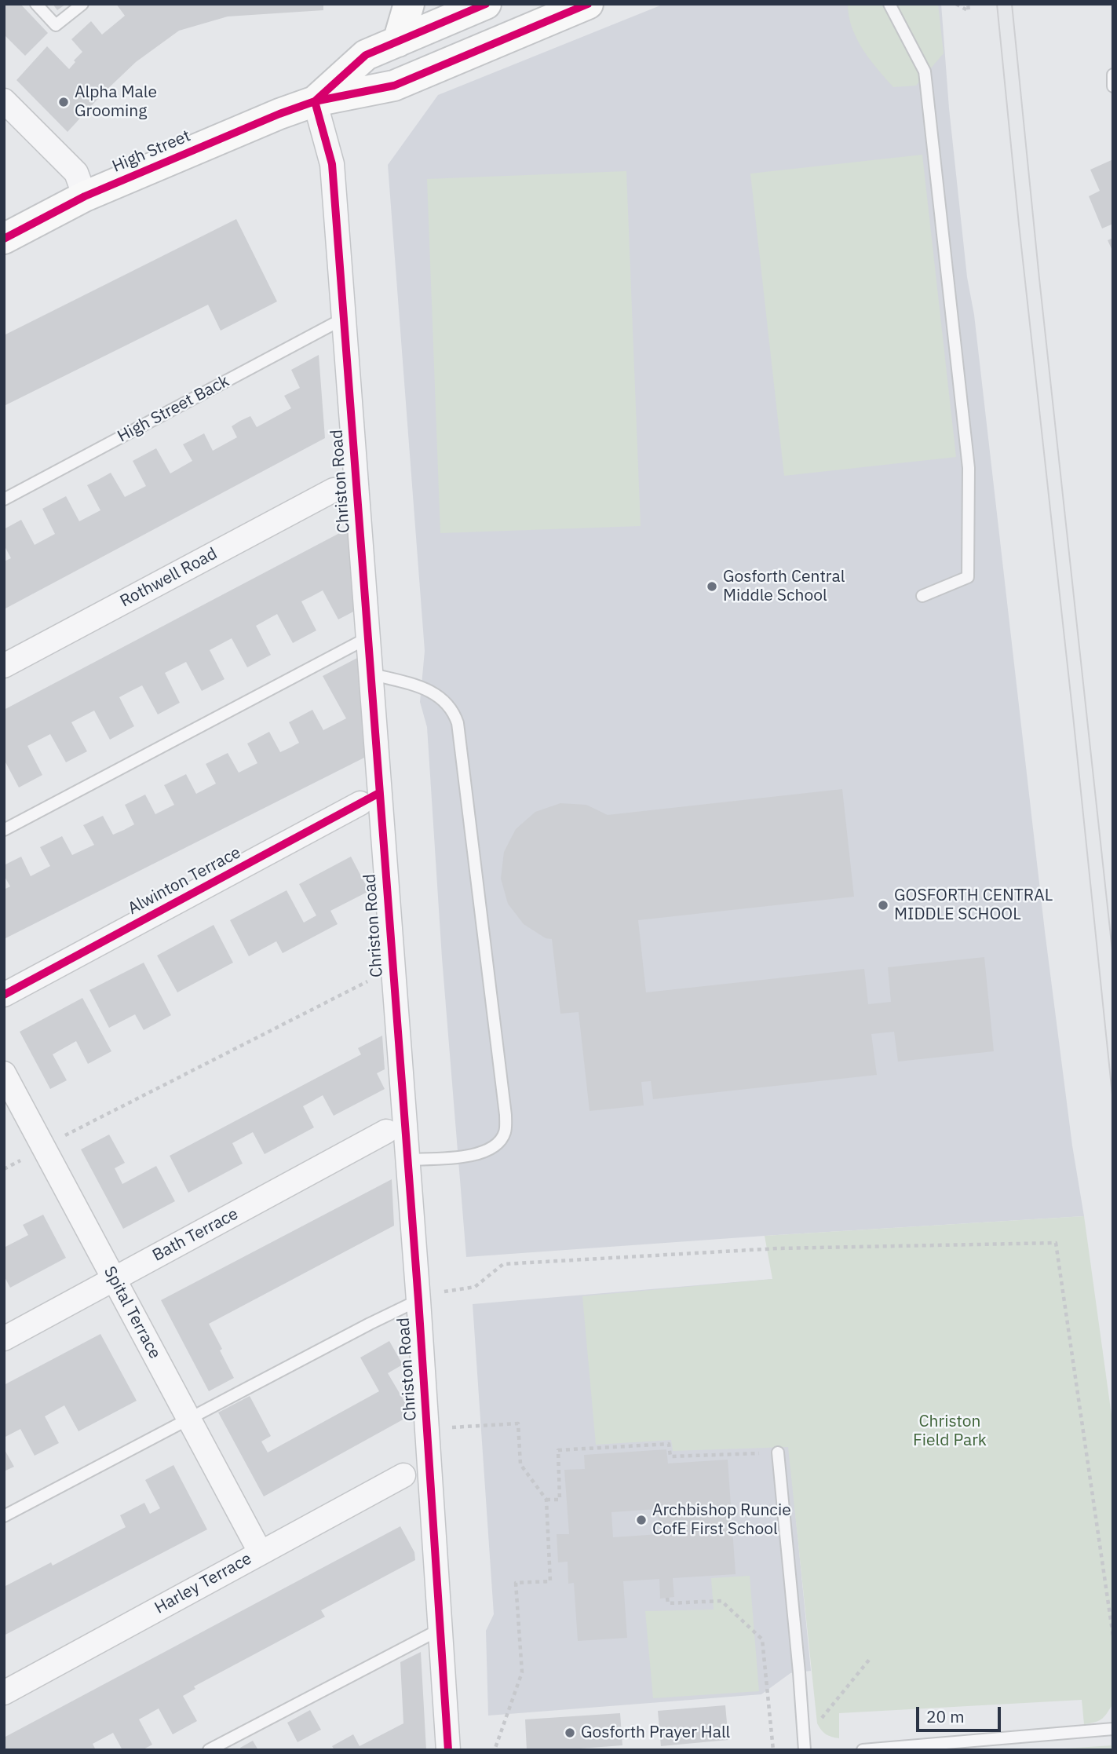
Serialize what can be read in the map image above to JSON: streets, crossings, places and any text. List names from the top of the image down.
{
  "streets": {
    "main road": ["High Street"],
    "street": [
      "Christon Road",
      "Rothwell Road",
      "Alwinton Terrace",
      "Bath Terrace",
      "Spital Terrace",
      "Harley Terrace"
    ],
    "lane": ["High Street Back"]
  },
  "crossings": [
    ["High Street", "Christon Road"],
    ["High Street Back", "Christon Road"],
    ["Bath Terrace", "Spital Terrace"],
    ["Spital Terrace", "Harley Terrace"]
  ],
  "parks": ["Christon Field Park"],
  "places": [
    "Alpha Male Grooming",
    "Gosforth Central Middle School",
    "GOSFORTH CENTRAL MIDDLE SCHOOL",
    "Archbishop Runcie CofE First School",
    "Gosforth Prayer Hall"
  ],
  "scale_bar": "20 m"
}
